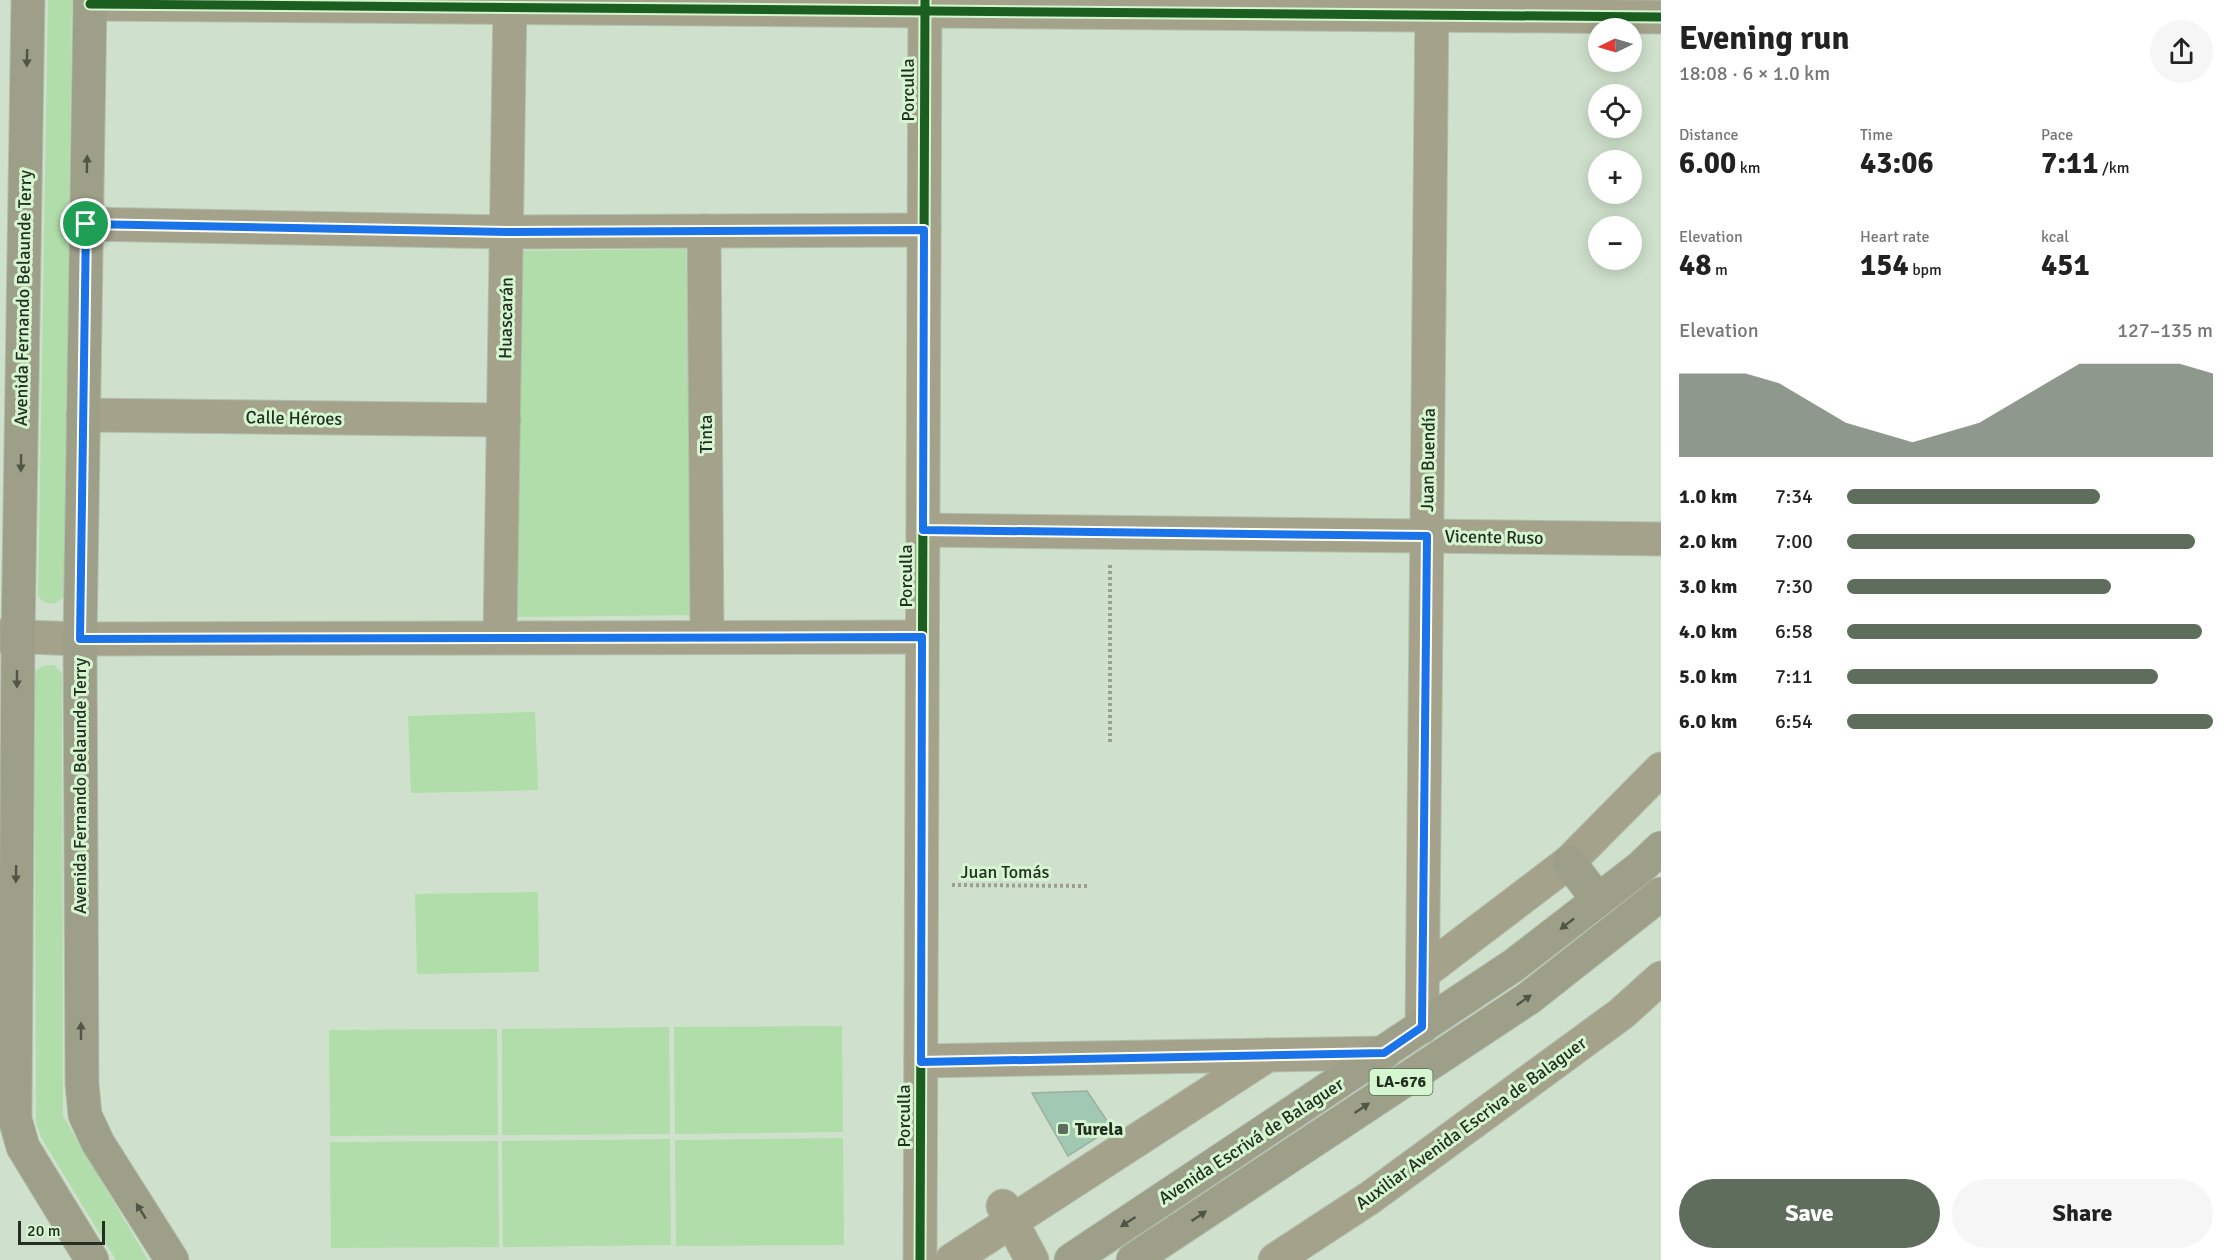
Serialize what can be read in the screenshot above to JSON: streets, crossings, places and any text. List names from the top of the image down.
{
  "streets": {
    "main road": ["Avenida Fernando Belaunde Terry", "LA-676", "Avenida Escrivá de Balaguer"],
    "street": [
      "Porculla",
      "Huascarán",
      "Calle Héroes",
      "Tinta",
      "Juan Buendía",
      "Vicente Ruso",
      "Auxiliar Avenida Escriva de Balaguer"
    ],
    "path": ["Juan Tomás"]
  },
  "crossings": [
    ["Porculla", "Vicente Ruso"],
    ["Porculla", "Juan Tomás"],
    ["Avenida Fernando Belaunde Terry", "Calle Héroes"],
    ["Huascarán", "Calle Héroes"],
    ["Juan Buendía", "Vicente Ruso"],
    ["Juan Buendía", "Avenida Escrivá de Balaguer"]
  ],
  "places": {
    "transit": ["Turela"]
  },
  "scale_bar": "20 m",
  "north": "left",
  "page": {
    "heading": ["Evening run", "18:08 · 6 × 1.0 km"],
    "map_buttons": ["+", "−"],
    "stats": [
      ["Distance", "6.00 km"],
      ["Time", "43:06"],
      ["Pace", "7:11 /km"],
      ["Elevation", "48 m"],
      ["Heart rate", "154 bpm"],
      ["kcal", "451"]
    ],
    "chart": ["Elevation", "127–135 m"],
    "list": [
      {
        "name": "1.0 km",
        "note": "7:34"
      },
      {
        "name": "2.0 km",
        "note": "7:00"
      },
      {
        "name": "3.0 km",
        "note": "7:30"
      },
      {
        "name": "4.0 km",
        "note": "6:58"
      },
      {
        "name": "5.0 km",
        "note": "7:11"
      },
      {
        "name": "6.0 km",
        "note": "6:54"
      }
    ],
    "buttons": ["Save", "Share"],
    "scale": "20 m"
  }
}
